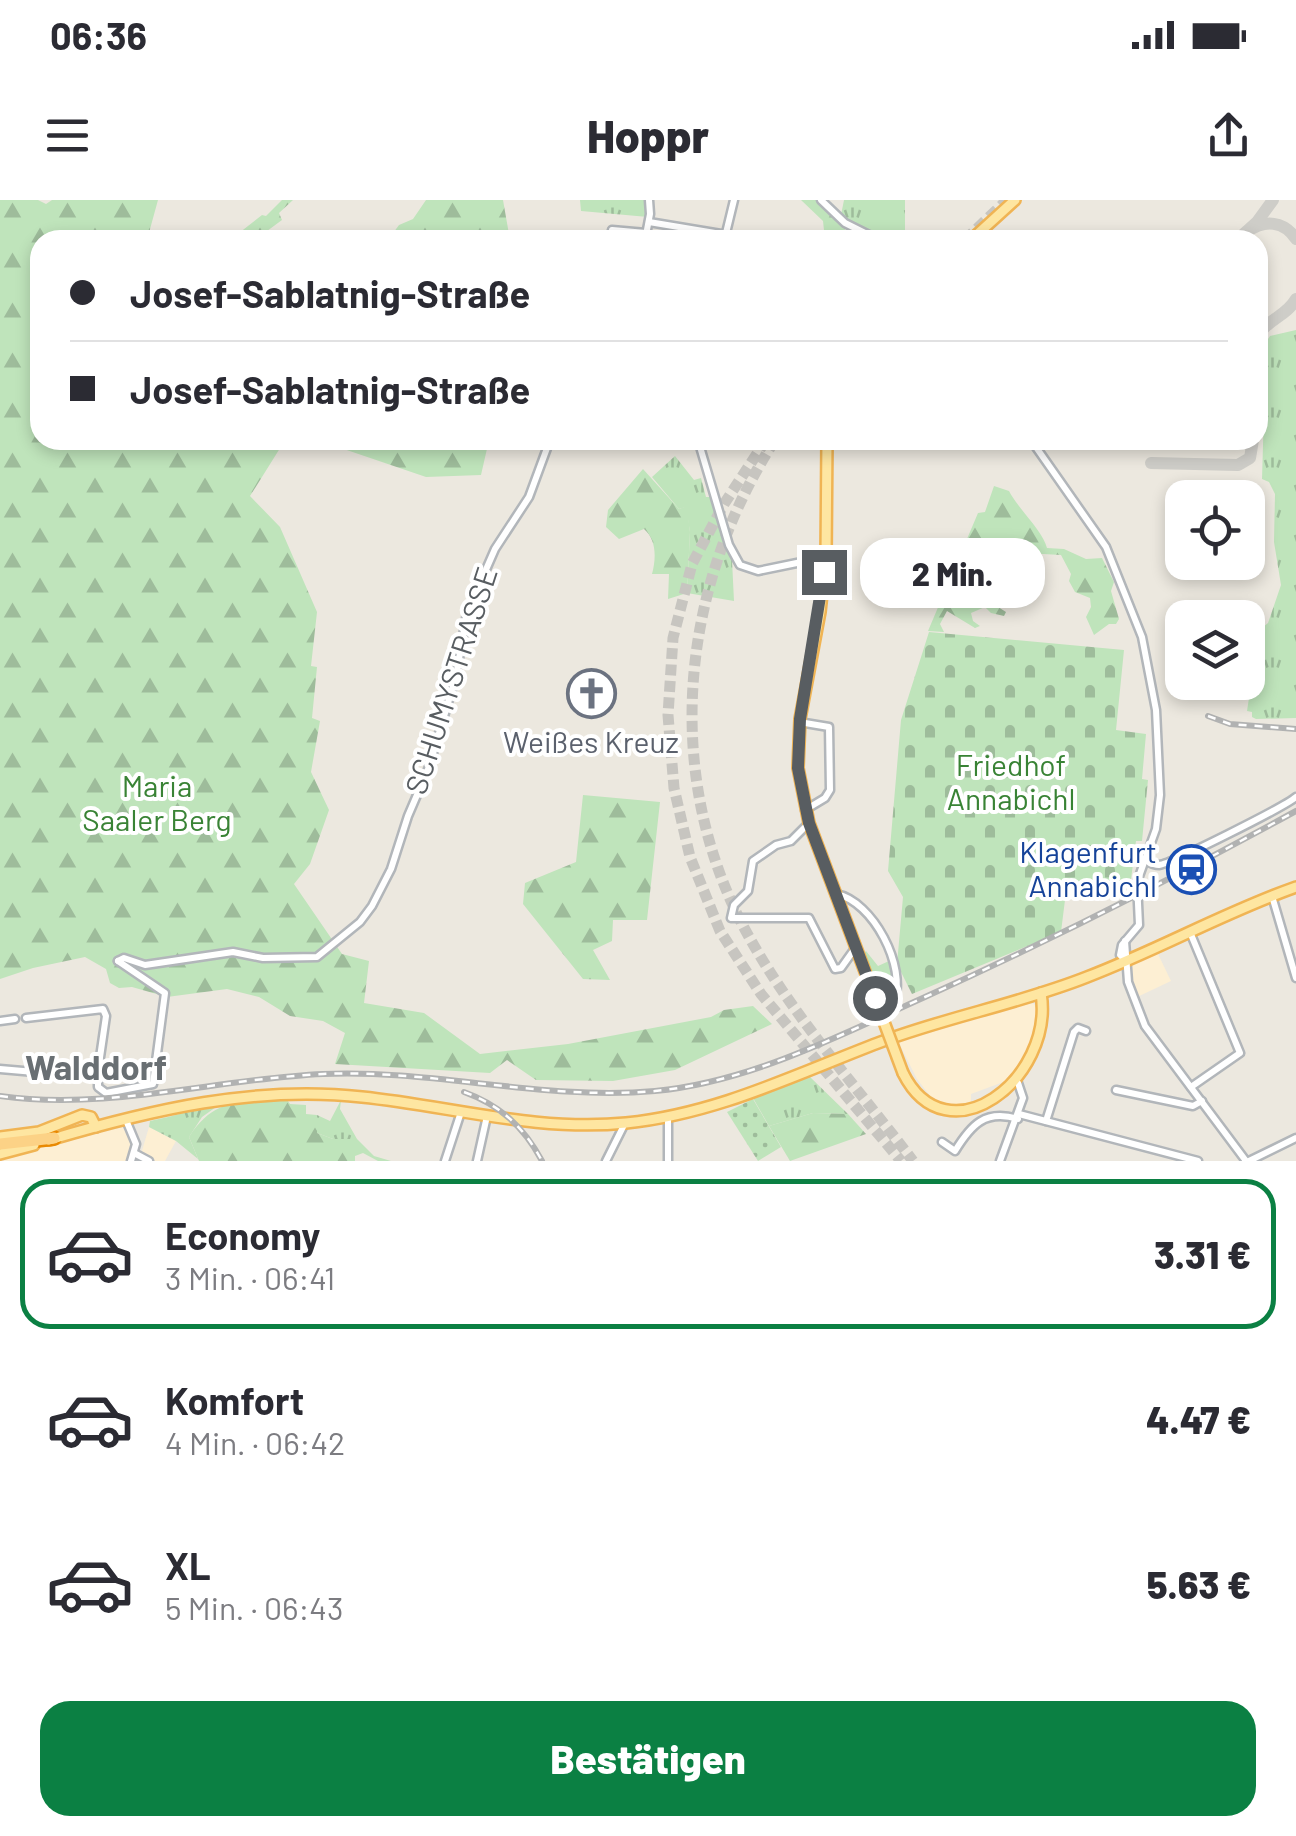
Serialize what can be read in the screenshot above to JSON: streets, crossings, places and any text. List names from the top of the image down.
{
  "streets": {
    "street": ["SCHUMYSTRASSE"]
  },
  "districts": ["Walddorf"],
  "parks": ["Friedhof Annabichl", "Maria Saaler Berg"],
  "places": {
    "church": ["Weißes Kreuz"],
    "station": ["Klagenfurt Annabichl"]
  },
  "page": {
    "status": "06:36",
    "header": "Hoppr",
    "banner": ["Josef-Sablatnig-Straße", "Josef-Sablatnig-Straße"],
    "bubble": "2 Min.",
    "list": [
      {
        "name": "Economy",
        "note": "3 Min. · 06:41",
        "value": "3.31 €"
      },
      {
        "name": "Komfort",
        "note": "4 Min. · 06:42",
        "value": "4.47 €"
      },
      {
        "name": "XL",
        "note": "5 Min. · 06:43",
        "value": "5.63 €"
      }
    ],
    "buttons": "Bestätigen"
  }
}
